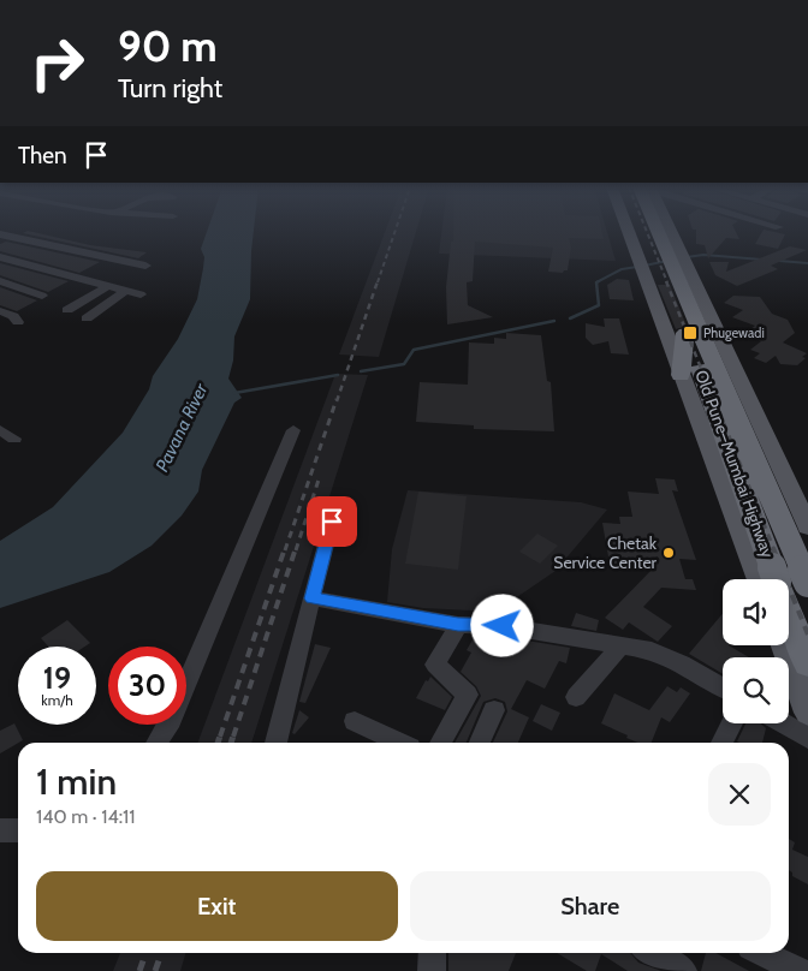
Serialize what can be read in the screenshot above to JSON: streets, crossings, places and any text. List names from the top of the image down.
{
  "streets": {
    "highway": ["Old Pune–Mumbai Highway"]
  },
  "water": ["Pavana River"],
  "places": {
    "transit": ["Phugewadi"],
    "other": ["Chetak Service Center"]
  },
  "page": {
    "turn": ["90 m", "Turn right"],
    "then": "Then",
    "speed": "19 km/h",
    "limit": "30",
    "heading": ["1 min", "140 m · 14:11"],
    "buttons": ["Exit", "Share"]
  }
}
